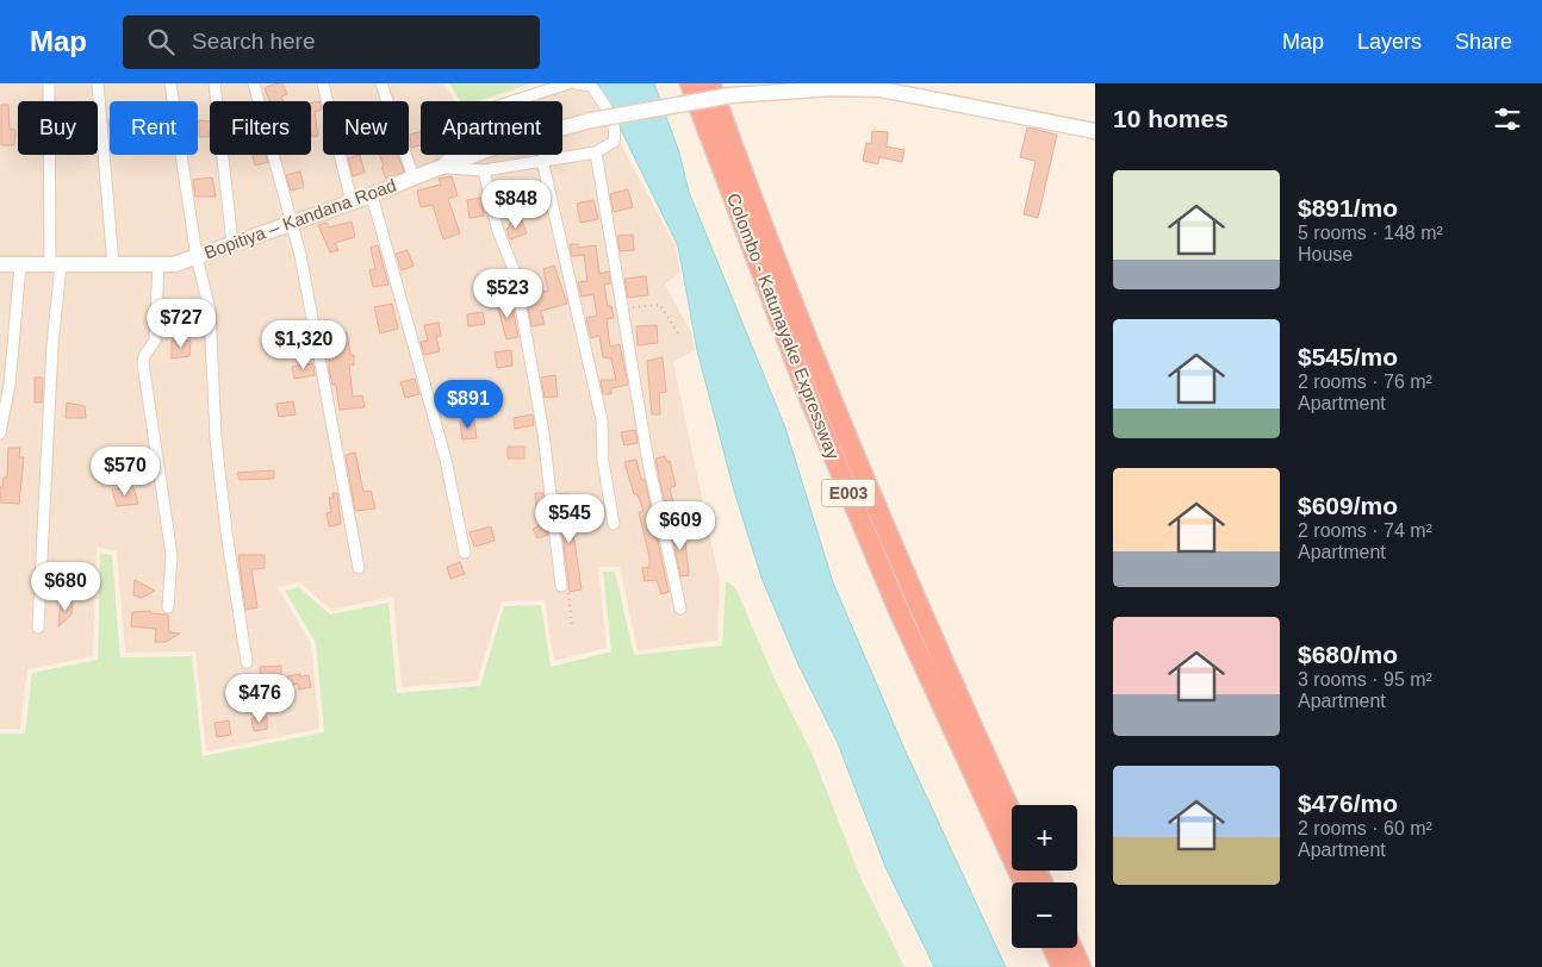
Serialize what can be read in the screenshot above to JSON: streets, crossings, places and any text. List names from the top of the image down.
{
  "streets": {
    "highway": ["Colombo - Katunayake Expressway", "E003"],
    "street": ["Bopitiya – Kandana Road"]
  },
  "page": {
    "header": "Map",
    "search": "Search here",
    "nav": ["Map", "Layers", "Share"],
    "heading": "10 homes",
    "chip": [
      "Buy",
      "Rent",
      "Filters",
      "New",
      "Apartment"
    ],
    "list": [
      {
        "name": "$891/mo",
        "note": "5 rooms · 148 m² · House"
      },
      {
        "name": "$545/mo",
        "note": "2 rooms · 76 m² · Apartment"
      },
      {
        "name": "$609/mo",
        "note": "2 rooms · 74 m² · Apartment"
      },
      {
        "name": "$680/mo",
        "note": "3 rooms · 95 m² · Apartment"
      },
      {
        "name": "$476/mo",
        "note": "2 rooms · 60 m² · Apartment"
      }
    ],
    "price": [
      "$848",
      "$523",
      "$727",
      "$1,320",
      "$891",
      "$570",
      "$545",
      "$609",
      "$680",
      "$476"
    ],
    "map_buttons": ["+", "−"]
  }
}
